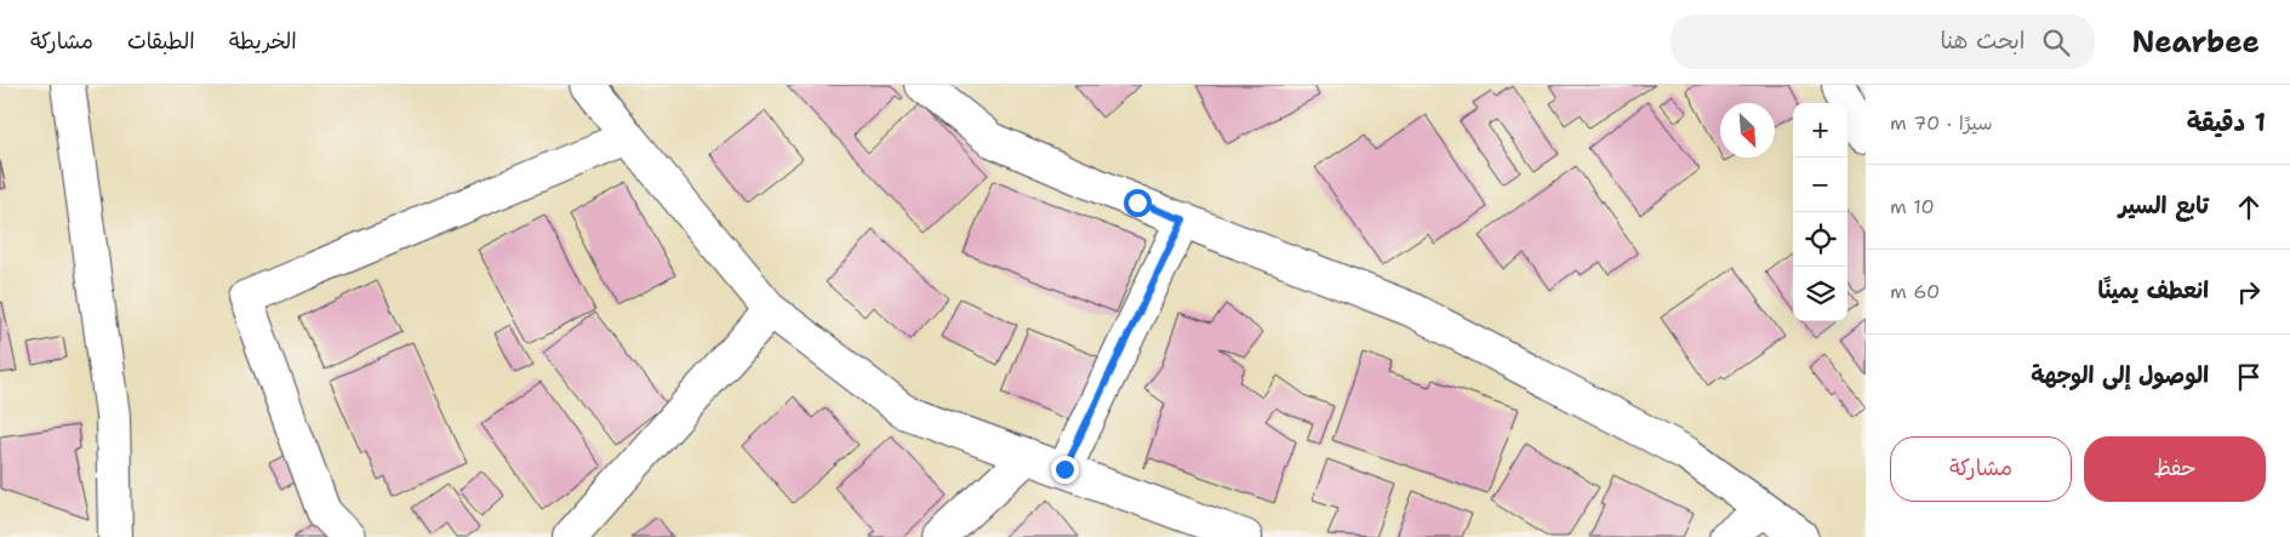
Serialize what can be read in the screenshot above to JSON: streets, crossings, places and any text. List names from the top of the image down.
{
  "north": "bottom right",
  "page": {
    "header": "Nearbee",
    "search": "ابحث هنا",
    "nav": ["الخريطة", "الطبقات", "مشاركة"],
    "heading": ["1 دقيقة", "سيرًا · 70 m"],
    "map_buttons": ["+", "−"],
    "list": [
      ["تابع السير", "10 m"],
      ["انعطف يمينًا", "60 m"],
      "الوصول إلى الوجهة"
    ],
    "buttons": ["حفظ", "مشاركة"]
  }
}
